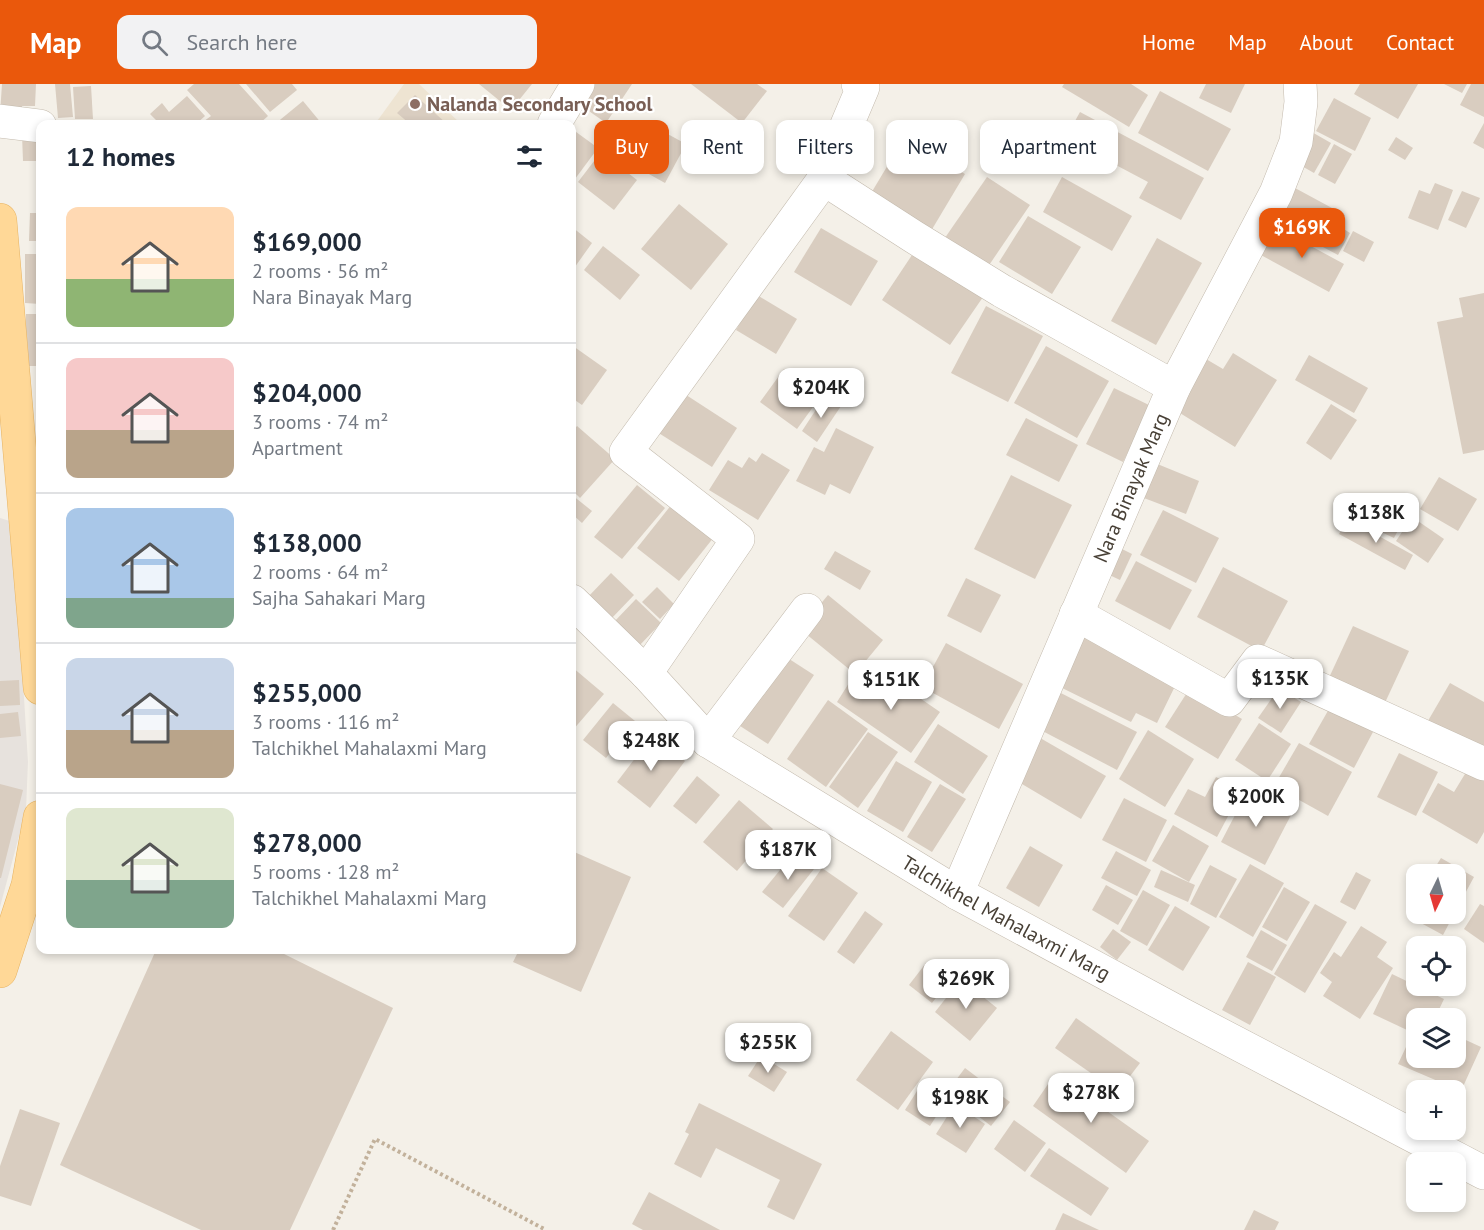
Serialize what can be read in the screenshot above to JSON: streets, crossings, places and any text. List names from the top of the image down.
{
  "streets": {
    "street": ["Nara Binayak Marg", "Talchikhel Mahalaxmi Marg"]
  },
  "crossings": [
    ["Nara Binayak Marg", "Talchikhel Mahalaxmi Marg"]
  ],
  "places": ["Nalanda Secondary School"],
  "north": "bottom",
  "page": {
    "header": "Map",
    "search": "Search here",
    "nav": [
      "Home",
      "Map",
      "About",
      "Contact"
    ],
    "chip": [
      "Buy",
      "Rent",
      "Filters",
      "New",
      "Apartment"
    ],
    "heading": "12 homes",
    "list": [
      {
        "name": "$169,000",
        "note": "2 rooms · 56 m² · Nara Binayak Marg"
      },
      {
        "name": "$204,000",
        "note": "3 rooms · 74 m² · Apartment"
      },
      {
        "name": "$138,000",
        "note": "2 rooms · 64 m² · Sajha Sahakari Marg"
      },
      {
        "name": "$255,000",
        "note": "3 rooms · 116 m² · Talchikhel Mahalaxmi Marg"
      },
      {
        "name": "$278,000",
        "note": "5 rooms · 128 m² · Talchikhel Mahalaxmi Marg"
      }
    ],
    "price": [
      "$169K",
      "$204K",
      "$138K",
      "$135K",
      "$151K",
      "$248K",
      "$200K",
      "$187K",
      "$269K",
      "$255K",
      "$278K",
      "$198K"
    ],
    "map_buttons": ["+", "−"]
  }
}
